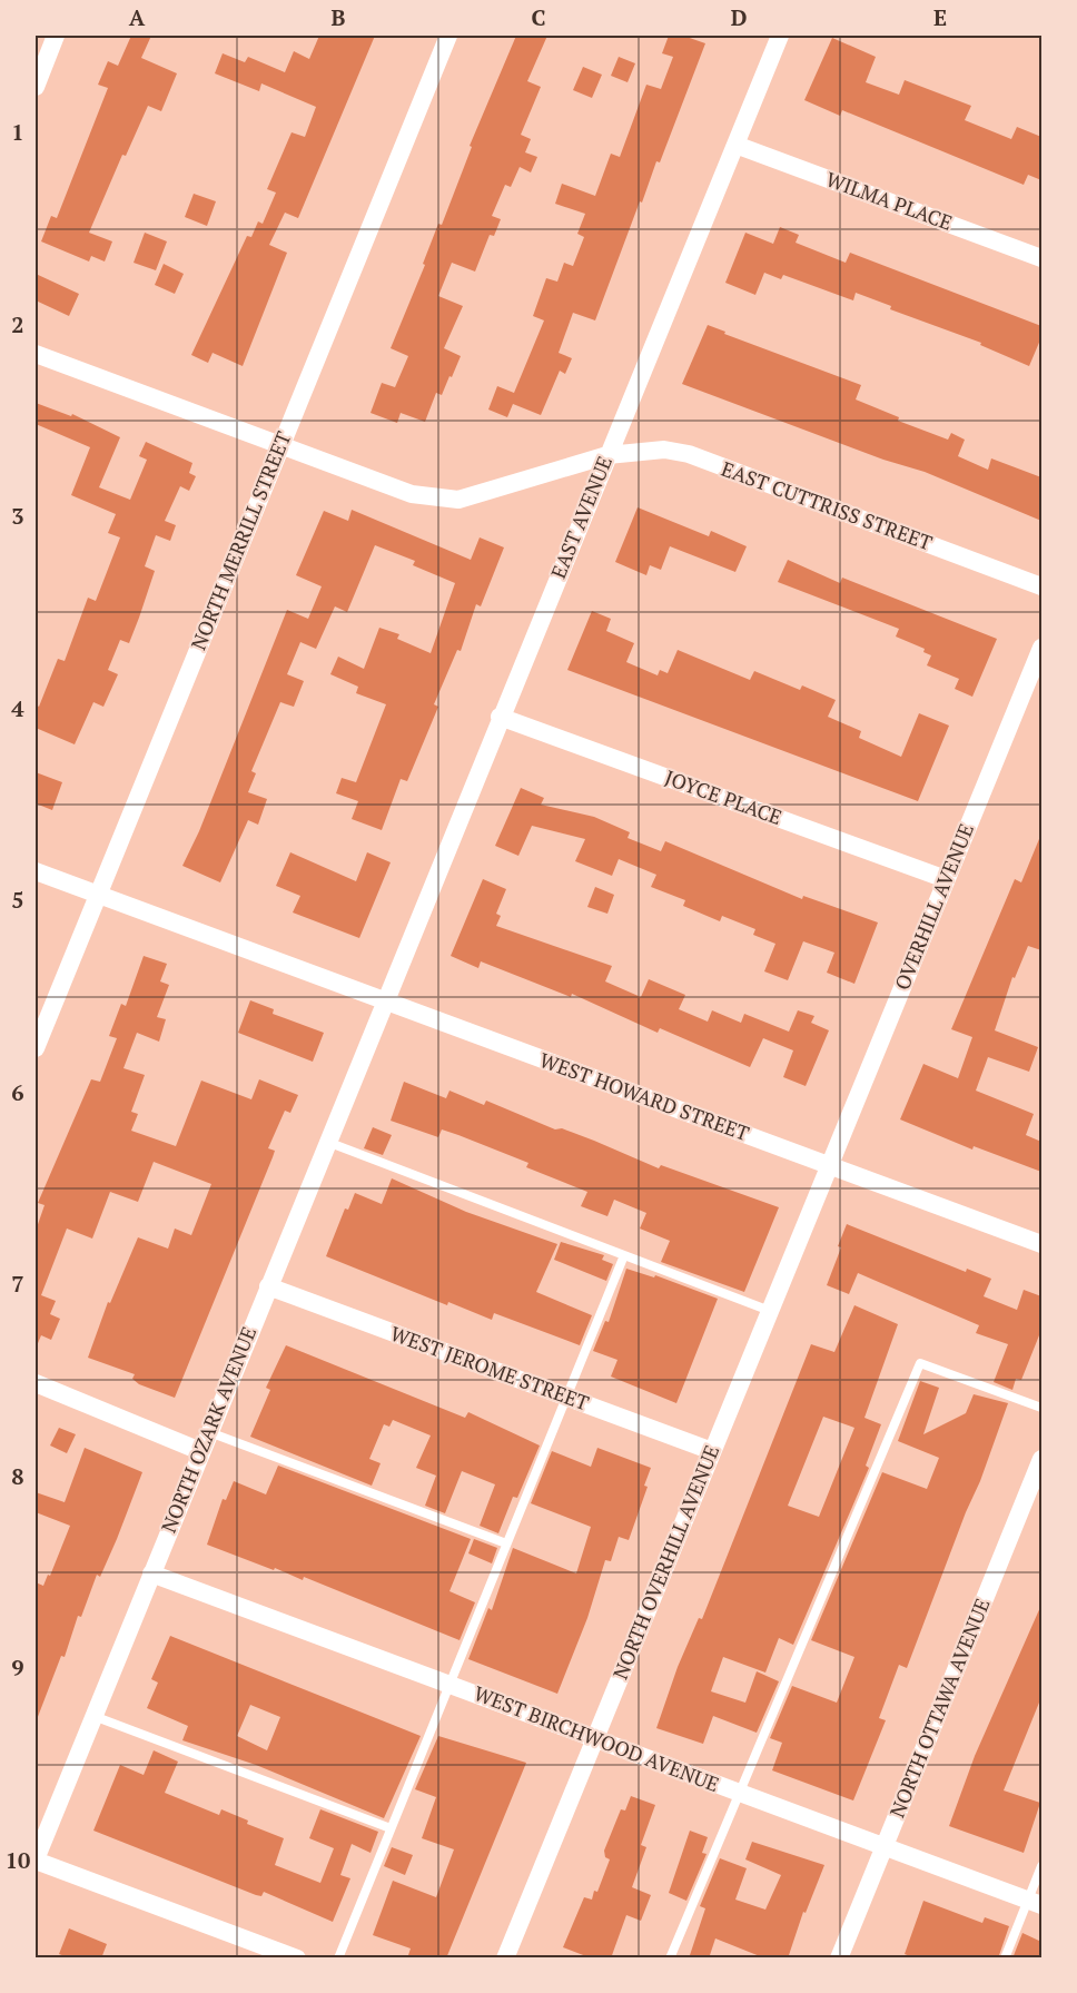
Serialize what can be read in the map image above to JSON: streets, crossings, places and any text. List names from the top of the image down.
{
  "streets": {
    "street": [
      "WILMA PLACE",
      "EAST CUTTRISS STREET",
      "EAST AVENUE",
      "NORTH MERRILL STREET",
      "JOYCE PLACE",
      "OVERHILL AVENUE",
      "WEST HOWARD STREET",
      "WEST JEROME STREET",
      "NORTH OZARK AVENUE",
      "NORTH OVERHILL AVENUE",
      "NORTH OTTAWA AVENUE",
      "WEST BIRCHWOOD AVENUE"
    ]
  },
  "crossings": [
    ["WILMA PLACE", "EAST AVENUE"],
    ["EAST CUTTRISS STREET", "EAST AVENUE"],
    ["EAST CUTTRISS STREET", "NORTH MERRILL STREET"],
    ["EAST AVENUE", "JOYCE PLACE"],
    ["EAST AVENUE", "WEST HOWARD STREET"],
    ["EAST AVENUE", "NORTH OZARK AVENUE"],
    ["NORTH MERRILL STREET", "WEST HOWARD STREET"],
    ["JOYCE PLACE", "OVERHILL AVENUE"],
    ["OVERHILL AVENUE", "WEST HOWARD STREET"],
    ["OVERHILL AVENUE", "NORTH OVERHILL AVENUE"],
    ["WEST HOWARD STREET", "NORTH OZARK AVENUE"],
    ["WEST HOWARD STREET", "NORTH OVERHILL AVENUE"],
    ["WEST JEROME STREET", "NORTH OZARK AVENUE"],
    ["WEST JEROME STREET", "NORTH OVERHILL AVENUE"],
    ["NORTH OZARK AVENUE", "WEST BIRCHWOOD AVENUE"],
    ["NORTH OVERHILL AVENUE", "WEST BIRCHWOOD AVENUE"],
    ["NORTH OTTAWA AVENUE", "WEST BIRCHWOOD AVENUE"]
  ],
  "grid": {
    "columns": [
      "A",
      "B",
      "C",
      "D",
      "E"
    ],
    "rows": [
      "1",
      "2",
      "3",
      "4",
      "5",
      "6",
      "7",
      "8",
      "9",
      "10"
    ]
  }
}
